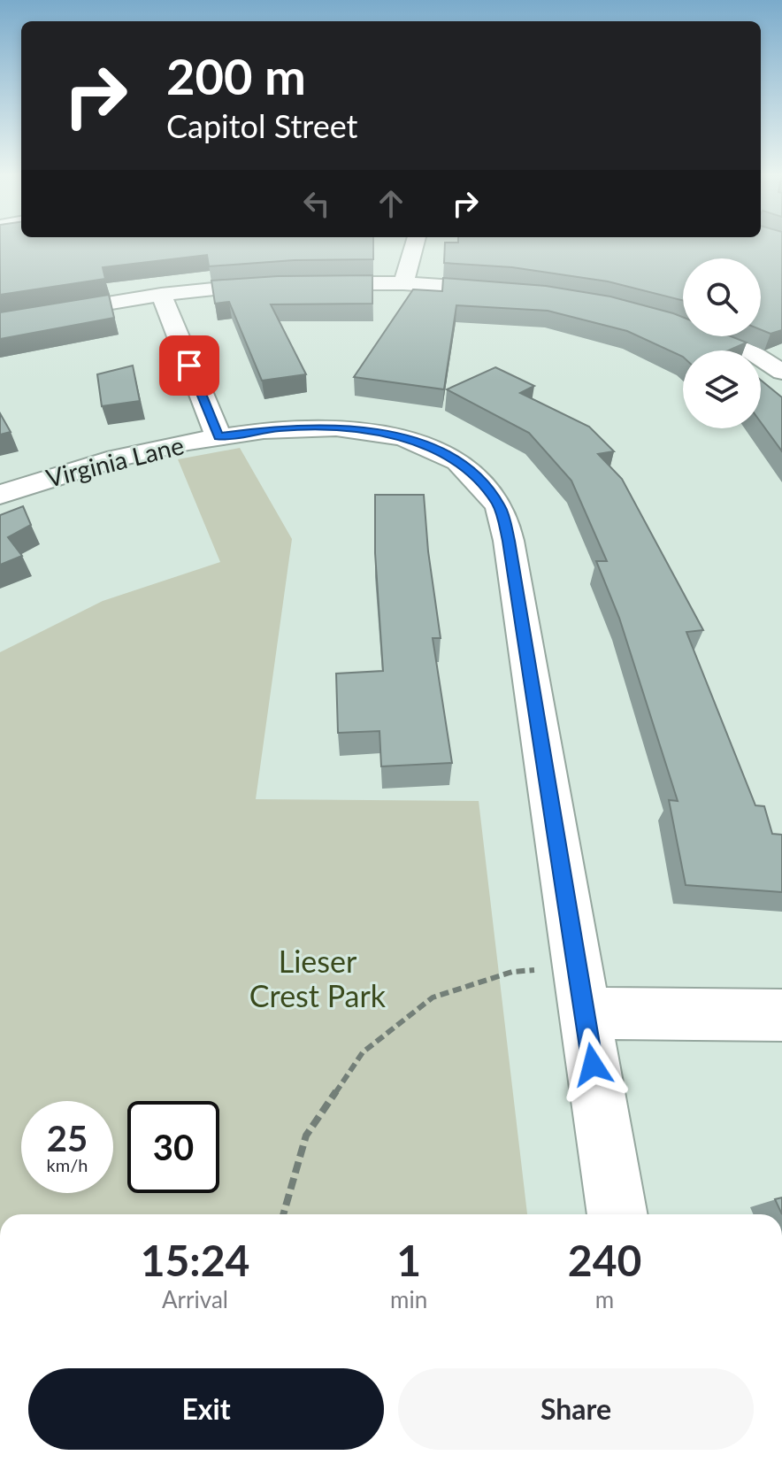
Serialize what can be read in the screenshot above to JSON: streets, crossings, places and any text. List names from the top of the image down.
{
  "streets": {
    "street": ["Virginia Lane"]
  },
  "parks": ["Lieser Crest Park"],
  "page": {
    "turn": ["200 m", "Capitol Street"],
    "speed": "25 km/h",
    "limit": "30",
    "eta": [
      "15:24",
      "Arrival",
      "1",
      "min",
      "240",
      "m"
    ],
    "buttons": ["Exit", "Share"]
  }
}
